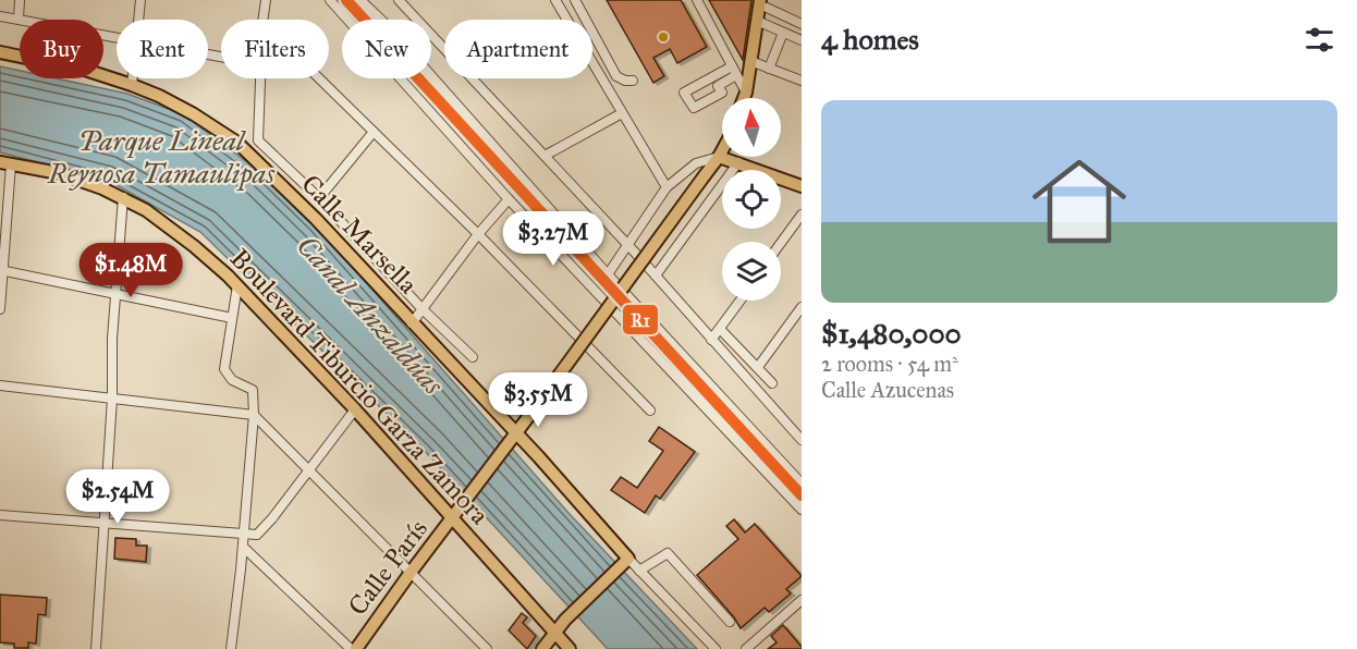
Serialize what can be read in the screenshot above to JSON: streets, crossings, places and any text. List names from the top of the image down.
{
  "streets": {
    "main road": ["Calle Marsella", "Boulevard Tiburcio Garza Zamora", "Calle París"]
  },
  "crossings": [
    ["Calle Marsella", "Calle París"],
    ["Boulevard Tiburcio Garza Zamora", "Calle París"]
  ],
  "water": ["Parque Lineal Reynosa Tamaulipas", "Canal Anzaldúas"],
  "lines": ["transit line R1"],
  "north": "top",
  "page": {
    "heading": "4 homes",
    "chip": [
      "Buy",
      "Rent",
      "Filters",
      "New",
      "Apartment"
    ],
    "list": [
      {
        "name": "$1,480,000",
        "note": "2 rooms · 54 m² · Calle Azucenas"
      }
    ],
    "price": [
      "$3.27M",
      "$1.48M",
      "$3.55M",
      "$2.54M"
    ]
  }
}
